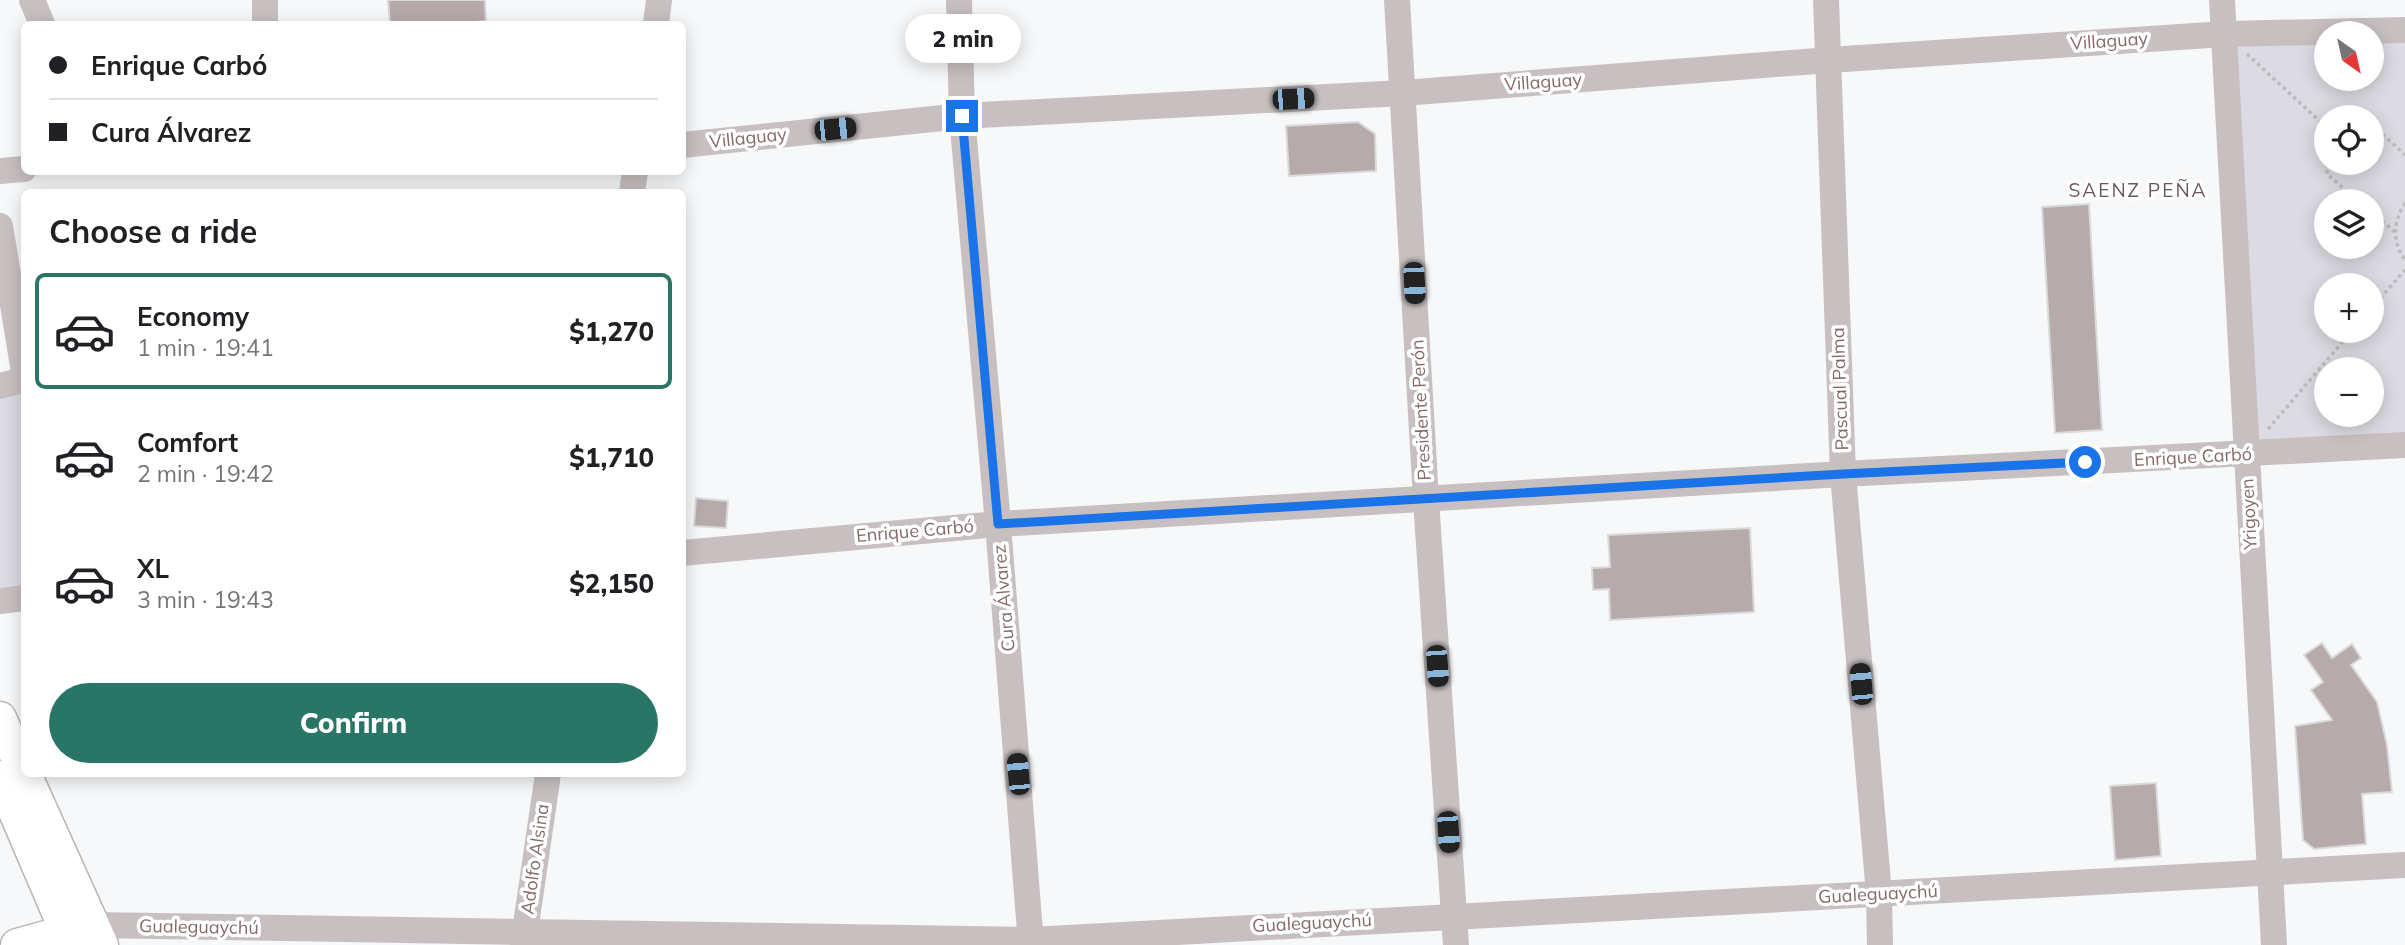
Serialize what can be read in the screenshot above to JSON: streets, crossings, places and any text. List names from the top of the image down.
{
  "streets": {
    "street": [
      "Villaguay",
      "Pascual Palma",
      "Presidente Perón",
      "Enrique Carbó",
      "Yrigoyen",
      "Cura Álvarez",
      "Adolfo Alsina",
      "Gualeguaychú"
    ]
  },
  "crossings": [
    ["Villaguay", "Pascual Palma"],
    ["Villaguay", "Presidente Perón"],
    ["Villaguay", "Yrigoyen"],
    ["Villaguay", "Cura Álvarez"],
    ["Pascual Palma", "Enrique Carbó"],
    ["Pascual Palma", "Gualeguaychú"],
    ["Presidente Perón", "Enrique Carbó"],
    ["Presidente Perón", "Gualeguaychú"],
    ["Enrique Carbó", "Yrigoyen"],
    ["Enrique Carbó", "Cura Álvarez"],
    ["Yrigoyen", "Gualeguaychú"],
    ["Cura Álvarez", "Gualeguaychú"],
    ["Adolfo Alsina", "Gualeguaychú"]
  ],
  "districts": ["SAENZ PEÑA"],
  "north": "bottom right",
  "page": {
    "bubble": "2 min",
    "map_buttons": ["+", "−"],
    "banner": ["Enrique Carbó", "Cura Álvarez"],
    "heading": "Choose a ride",
    "list": [
      {
        "name": "Economy",
        "note": "1 min · 19:41",
        "value": "$1,270"
      },
      {
        "name": "Comfort",
        "note": "2 min · 19:42",
        "value": "$1,710"
      },
      {
        "name": "XL",
        "note": "3 min · 19:43",
        "value": "$2,150"
      }
    ],
    "buttons": "Confirm"
  }
}
